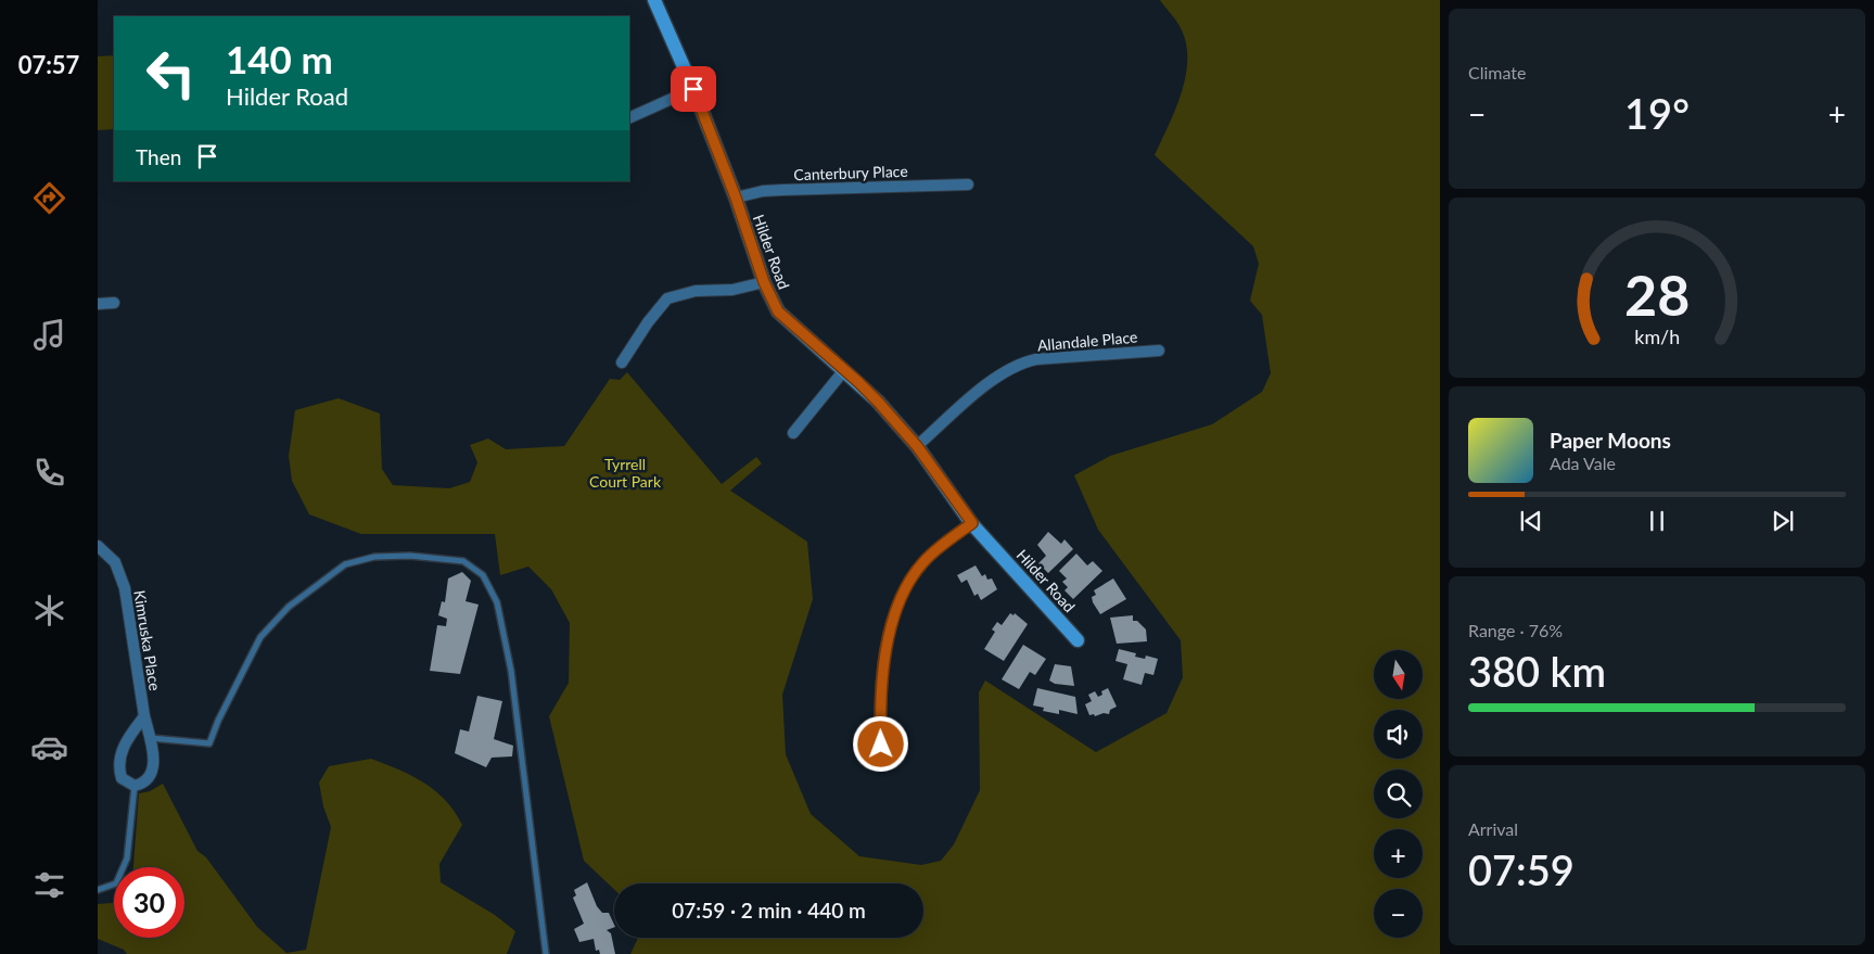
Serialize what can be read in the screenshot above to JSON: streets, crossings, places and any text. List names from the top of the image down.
{
  "streets": {
    "street": [
      "Canterbury Place",
      "Hilder Road",
      "Allandale Place",
      "Kimruska Place"
    ]
  },
  "crossings": [
    ["Canterbury Place", "Hilder Road"],
    ["Hilder Road", "Allandale Place"]
  ],
  "parks": ["Tyrrell Court Park"],
  "north": "bottom",
  "page": {
    "tabs": "07:57",
    "tile": [
      "Climate",
      ["Range · 76%", "380 km"],
      ["Arrival", "07:59"]
    ],
    "turn": ["140 m", "Hilder Road"],
    "heat": ["−", "19°", "+"],
    "then": "Then",
    "song": ["Paper Moons", "Ada Vale"],
    "map_buttons": ["+", "−"],
    "limit": "30",
    "trip": "07:59 · 2 min · 440 m",
    "gauge": ["28", "km/h"]
  }
}
